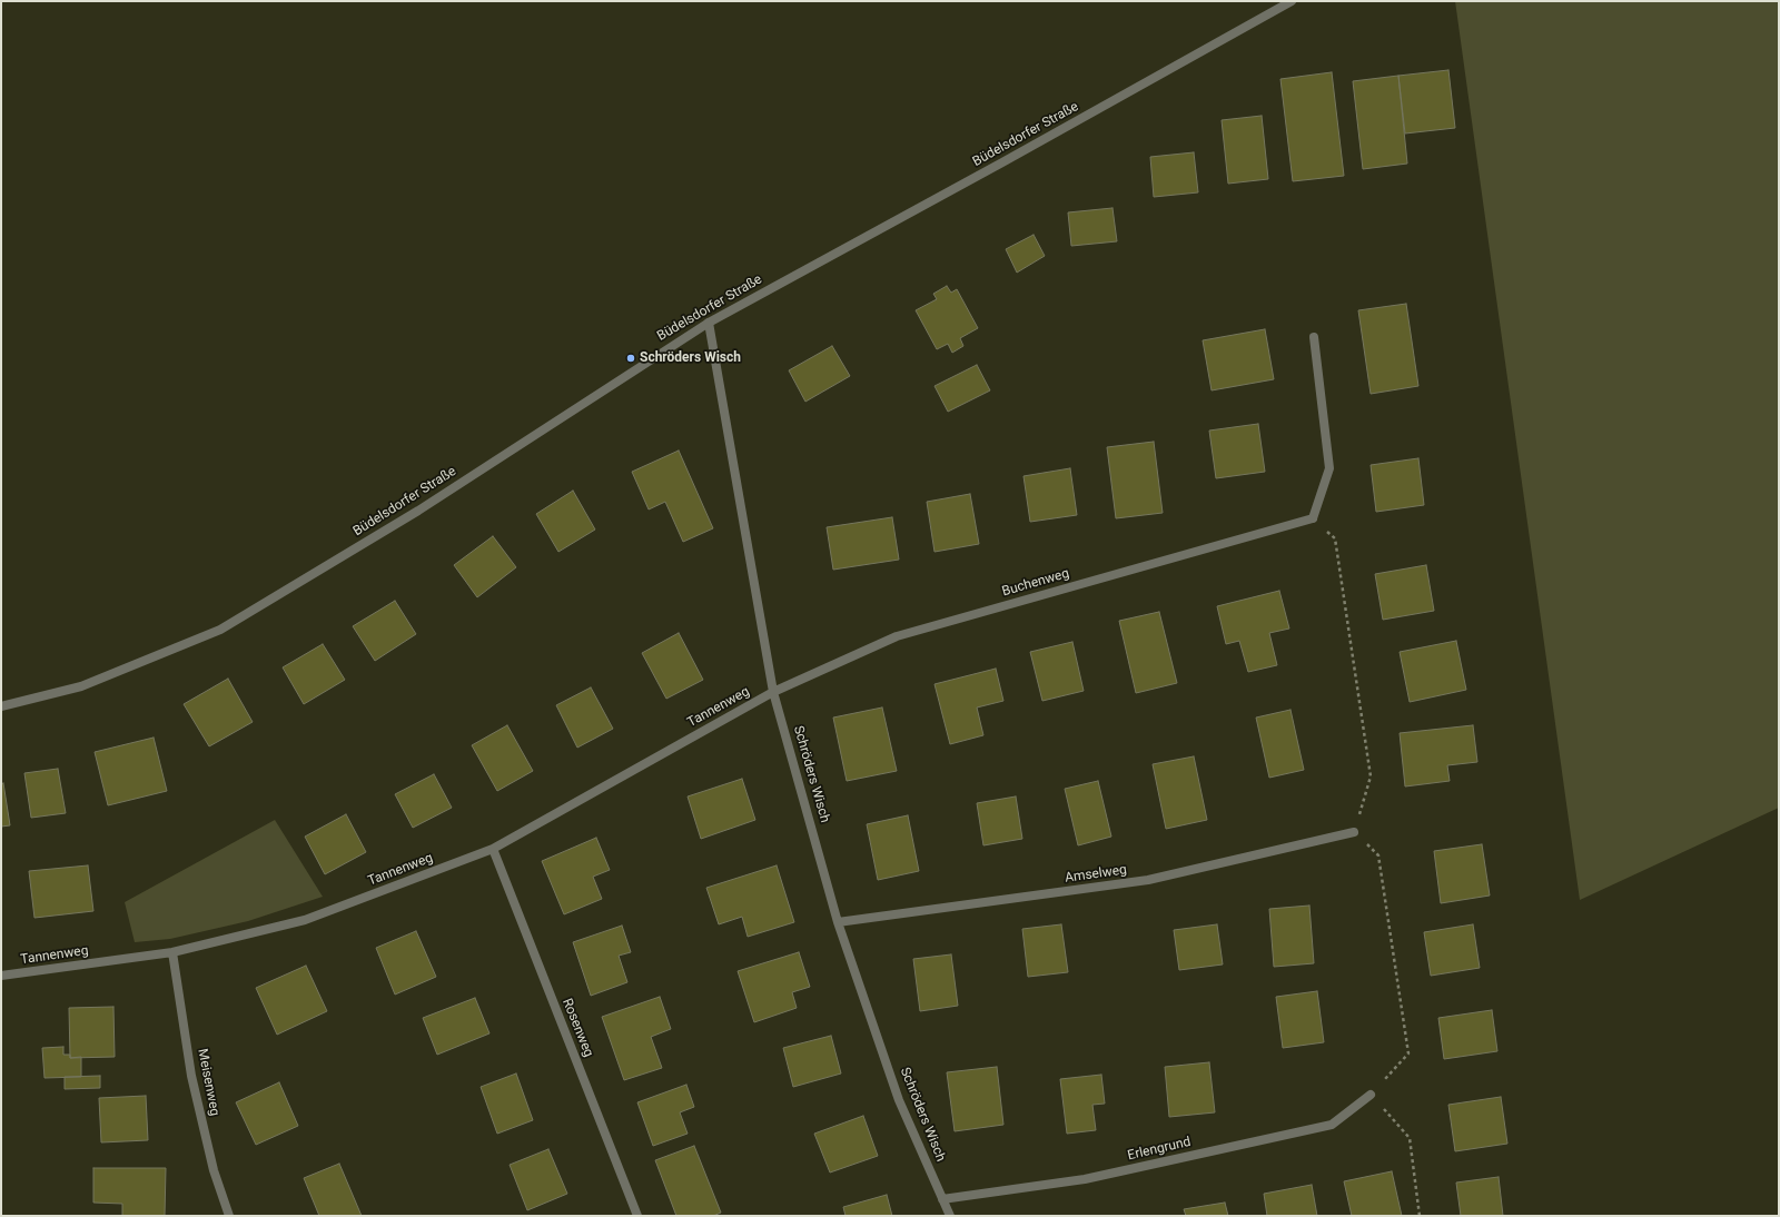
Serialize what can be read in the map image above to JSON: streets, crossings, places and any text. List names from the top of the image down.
{
  "streets": {
    "street": [
      "Büdelsdorfer Straße",
      "Buchenweg",
      "Tannenweg",
      "Schröders Wisch",
      "Amselweg",
      "Rosenweg",
      "Meisenweg",
      "Erlengrund"
    ]
  },
  "crossings": [
    ["Büdelsdorfer Straße", "Schröders Wisch"],
    ["Buchenweg", "Tannenweg"],
    ["Buchenweg", "Schröders Wisch"],
    ["Tannenweg", "Schröders Wisch"],
    ["Tannenweg", "Rosenweg"],
    ["Tannenweg", "Meisenweg"],
    ["Schröders Wisch", "Amselweg"],
    ["Schröders Wisch", "Erlengrund"]
  ],
  "places": ["Schröders Wisch"]
}
